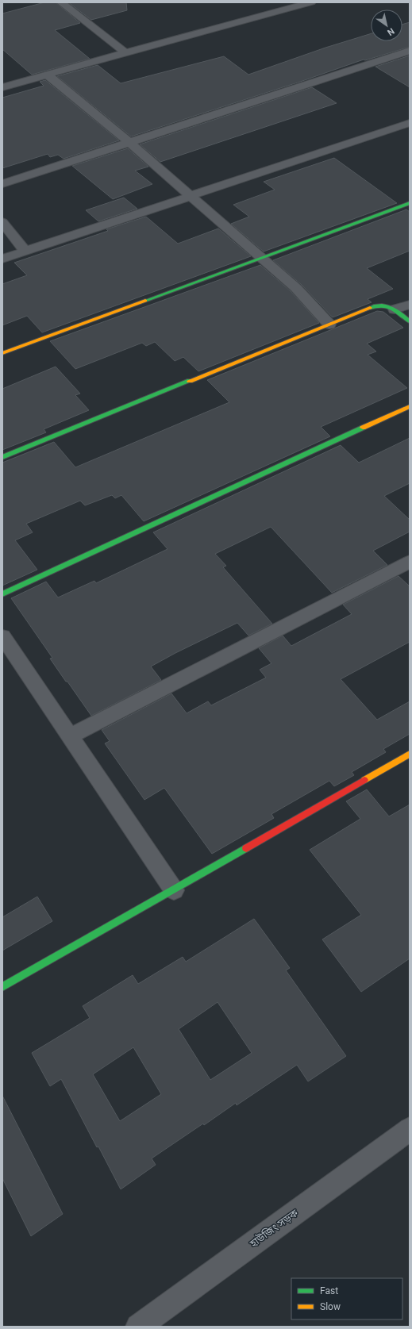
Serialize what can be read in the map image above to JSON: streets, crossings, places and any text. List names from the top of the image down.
{
  "streets": {
    "street": ["হাউজিং সড়ক"]
  },
  "legend": ["Fast", "Slow"],
  "north": "bottom right"
}
